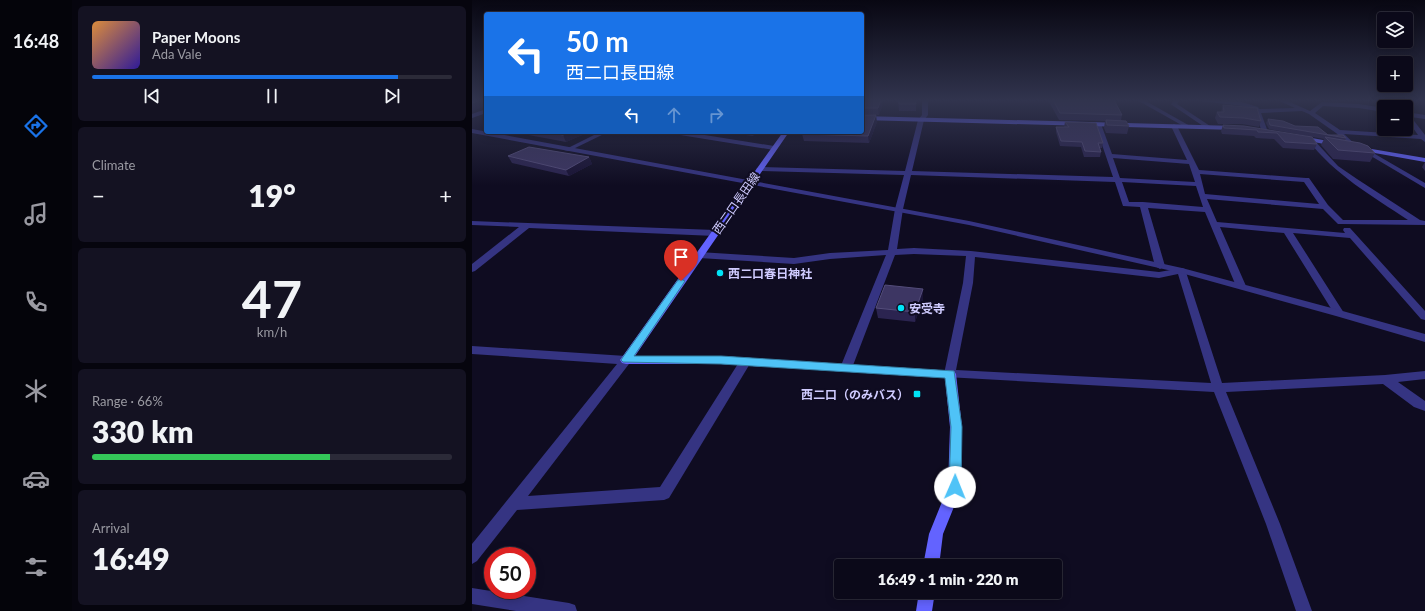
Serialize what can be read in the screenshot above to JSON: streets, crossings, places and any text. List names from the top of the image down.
{
  "streets": {
    "main road": ["西二口長田線"]
  },
  "places": {
    "other": ["西二口春日神社", "安受寺"],
    "transit": ["西二口（のみバス）"]
  },
  "page": {
    "tabs": "16:48",
    "map_buttons": ["+", "−"],
    "turn": ["50 m", "西二口長田線"],
    "song": ["Paper Moons", "Ada Vale"],
    "tile": [
      "Climate",
      ["47", "km/h"],
      ["Range · 66%", "330 km"],
      ["Arrival", "16:49"]
    ],
    "heat": ["−", "19°", "+"],
    "limit": "50",
    "trip": "16:49 · 1 min · 220 m"
  }
}
